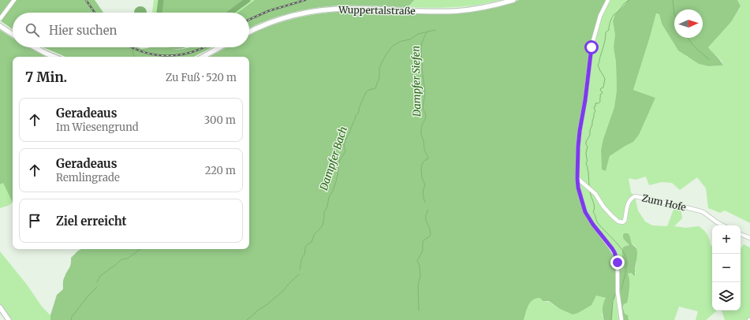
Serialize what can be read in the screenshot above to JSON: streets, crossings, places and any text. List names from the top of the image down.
{
  "streets": {
    "main road": ["Wuppertalstraße"],
    "street": ["Zum Hofe"]
  },
  "water": ["Dampfer Siefen", "Dampfer Bach"],
  "north": "right",
  "page": {
    "search": "Hier suchen",
    "heading": ["7 Min.", "Zu Fuß · 520 m"],
    "list": [
      ["Geradeaus", "Im Wiesengrund", "300 m"],
      ["Geradeaus", "Remlingrade", "220 m"],
      "Ziel erreicht"
    ],
    "map_buttons": ["+", "−"]
  }
}
